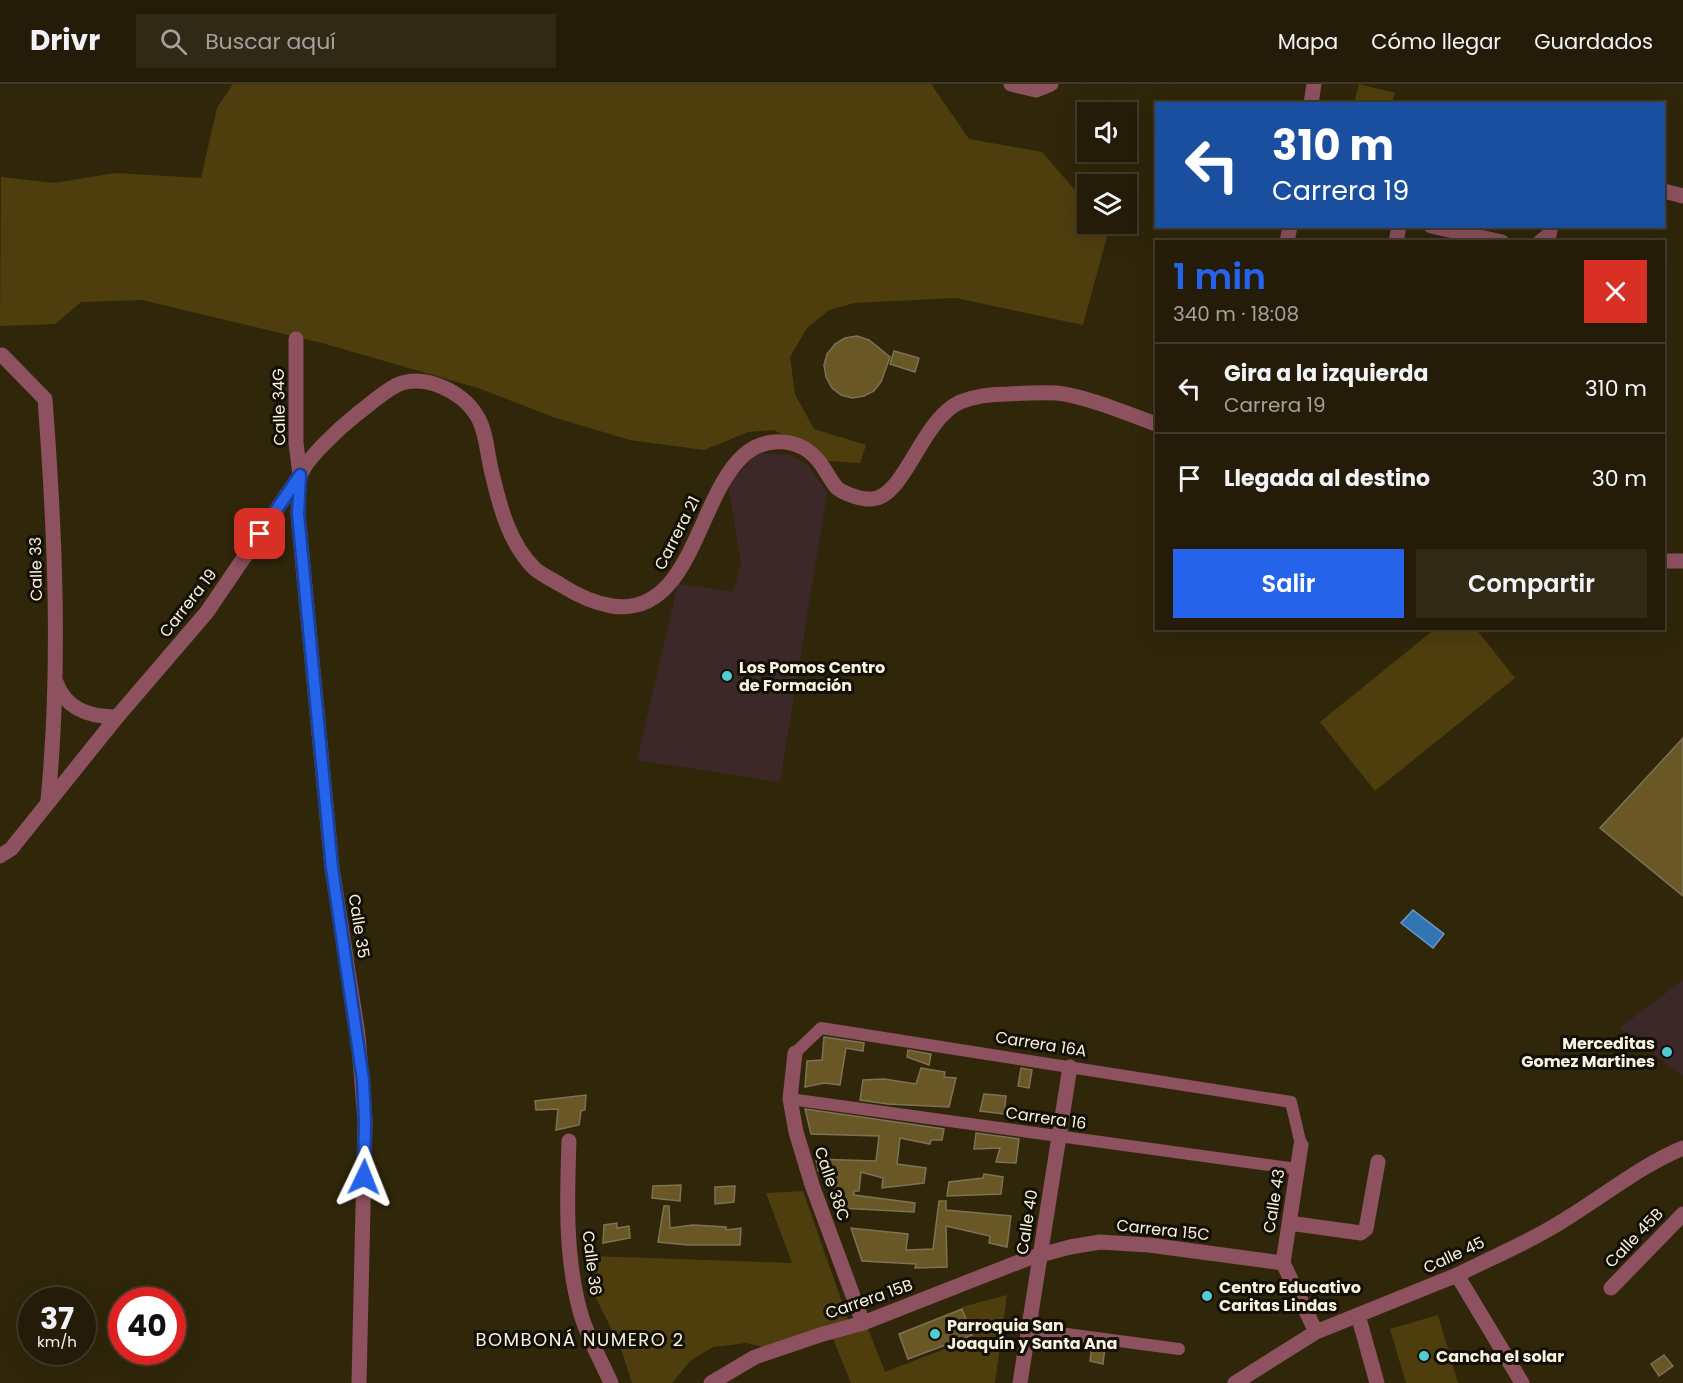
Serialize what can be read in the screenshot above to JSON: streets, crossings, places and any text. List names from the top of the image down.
{
  "streets": {
    "street": [
      "Calle 34G",
      "Carrera 21",
      "Calle 33",
      "Carrera 19",
      "Calle 35",
      "Carrera 16A",
      "Carrera 16",
      "Calle 38C",
      "Calle 43",
      "Calle 40",
      "Carrera 15C",
      "Calle 45B",
      "Calle 45",
      "Calle 36",
      "Carrera 15B"
    ]
  },
  "crossings": [
    ["Calle 34G", "Carrera 21"],
    ["Calle 34G", "Carrera 19"],
    ["Calle 34G", "Calle 35"],
    ["Carrera 21", "Carrera 19"],
    ["Carrera 21", "Calle 35"],
    ["Calle 33", "Carrera 19"],
    ["Carrera 19", "Calle 35"],
    ["Carrera 16A", "Calle 38C"],
    ["Carrera 16A", "Calle 43"],
    ["Carrera 16A", "Calle 40"],
    ["Carrera 16", "Calle 38C"],
    ["Carrera 16", "Calle 43"],
    ["Carrera 16", "Calle 40"],
    ["Calle 38C", "Carrera 15B"],
    ["Calle 43", "Carrera 15C"],
    ["Calle 40", "Carrera 15C"],
    ["Calle 40", "Carrera 15B"],
    ["Carrera 15C", "Carrera 15B"]
  ],
  "districts": ["BOMBONÁ NUMERO 2"],
  "places": [
    "Los Pomos Centro de Formación",
    "Merceditas Gomez Martines",
    "Centro Educativo Caritas Lindas",
    "Parroquia San Joaquín y Santa Ana",
    "Cancha el solar"
  ],
  "page": {
    "header": "Drivr",
    "search": "Buscar aquí",
    "nav": ["Mapa", "Cómo llegar", "Guardados"],
    "turn": ["310 m", "Carrera 19"],
    "heading": ["1 min", "340 m · 18:08"],
    "list": [
      {
        "name": "Gira a la izquierda",
        "note": "Carrera 19",
        "value": "310 m"
      },
      {
        "name": "Llegada al destino",
        "value": "30 m"
      }
    ],
    "buttons": ["Salir", "Compartir"],
    "speed": "37 km/h",
    "limit": "40"
  }
}
